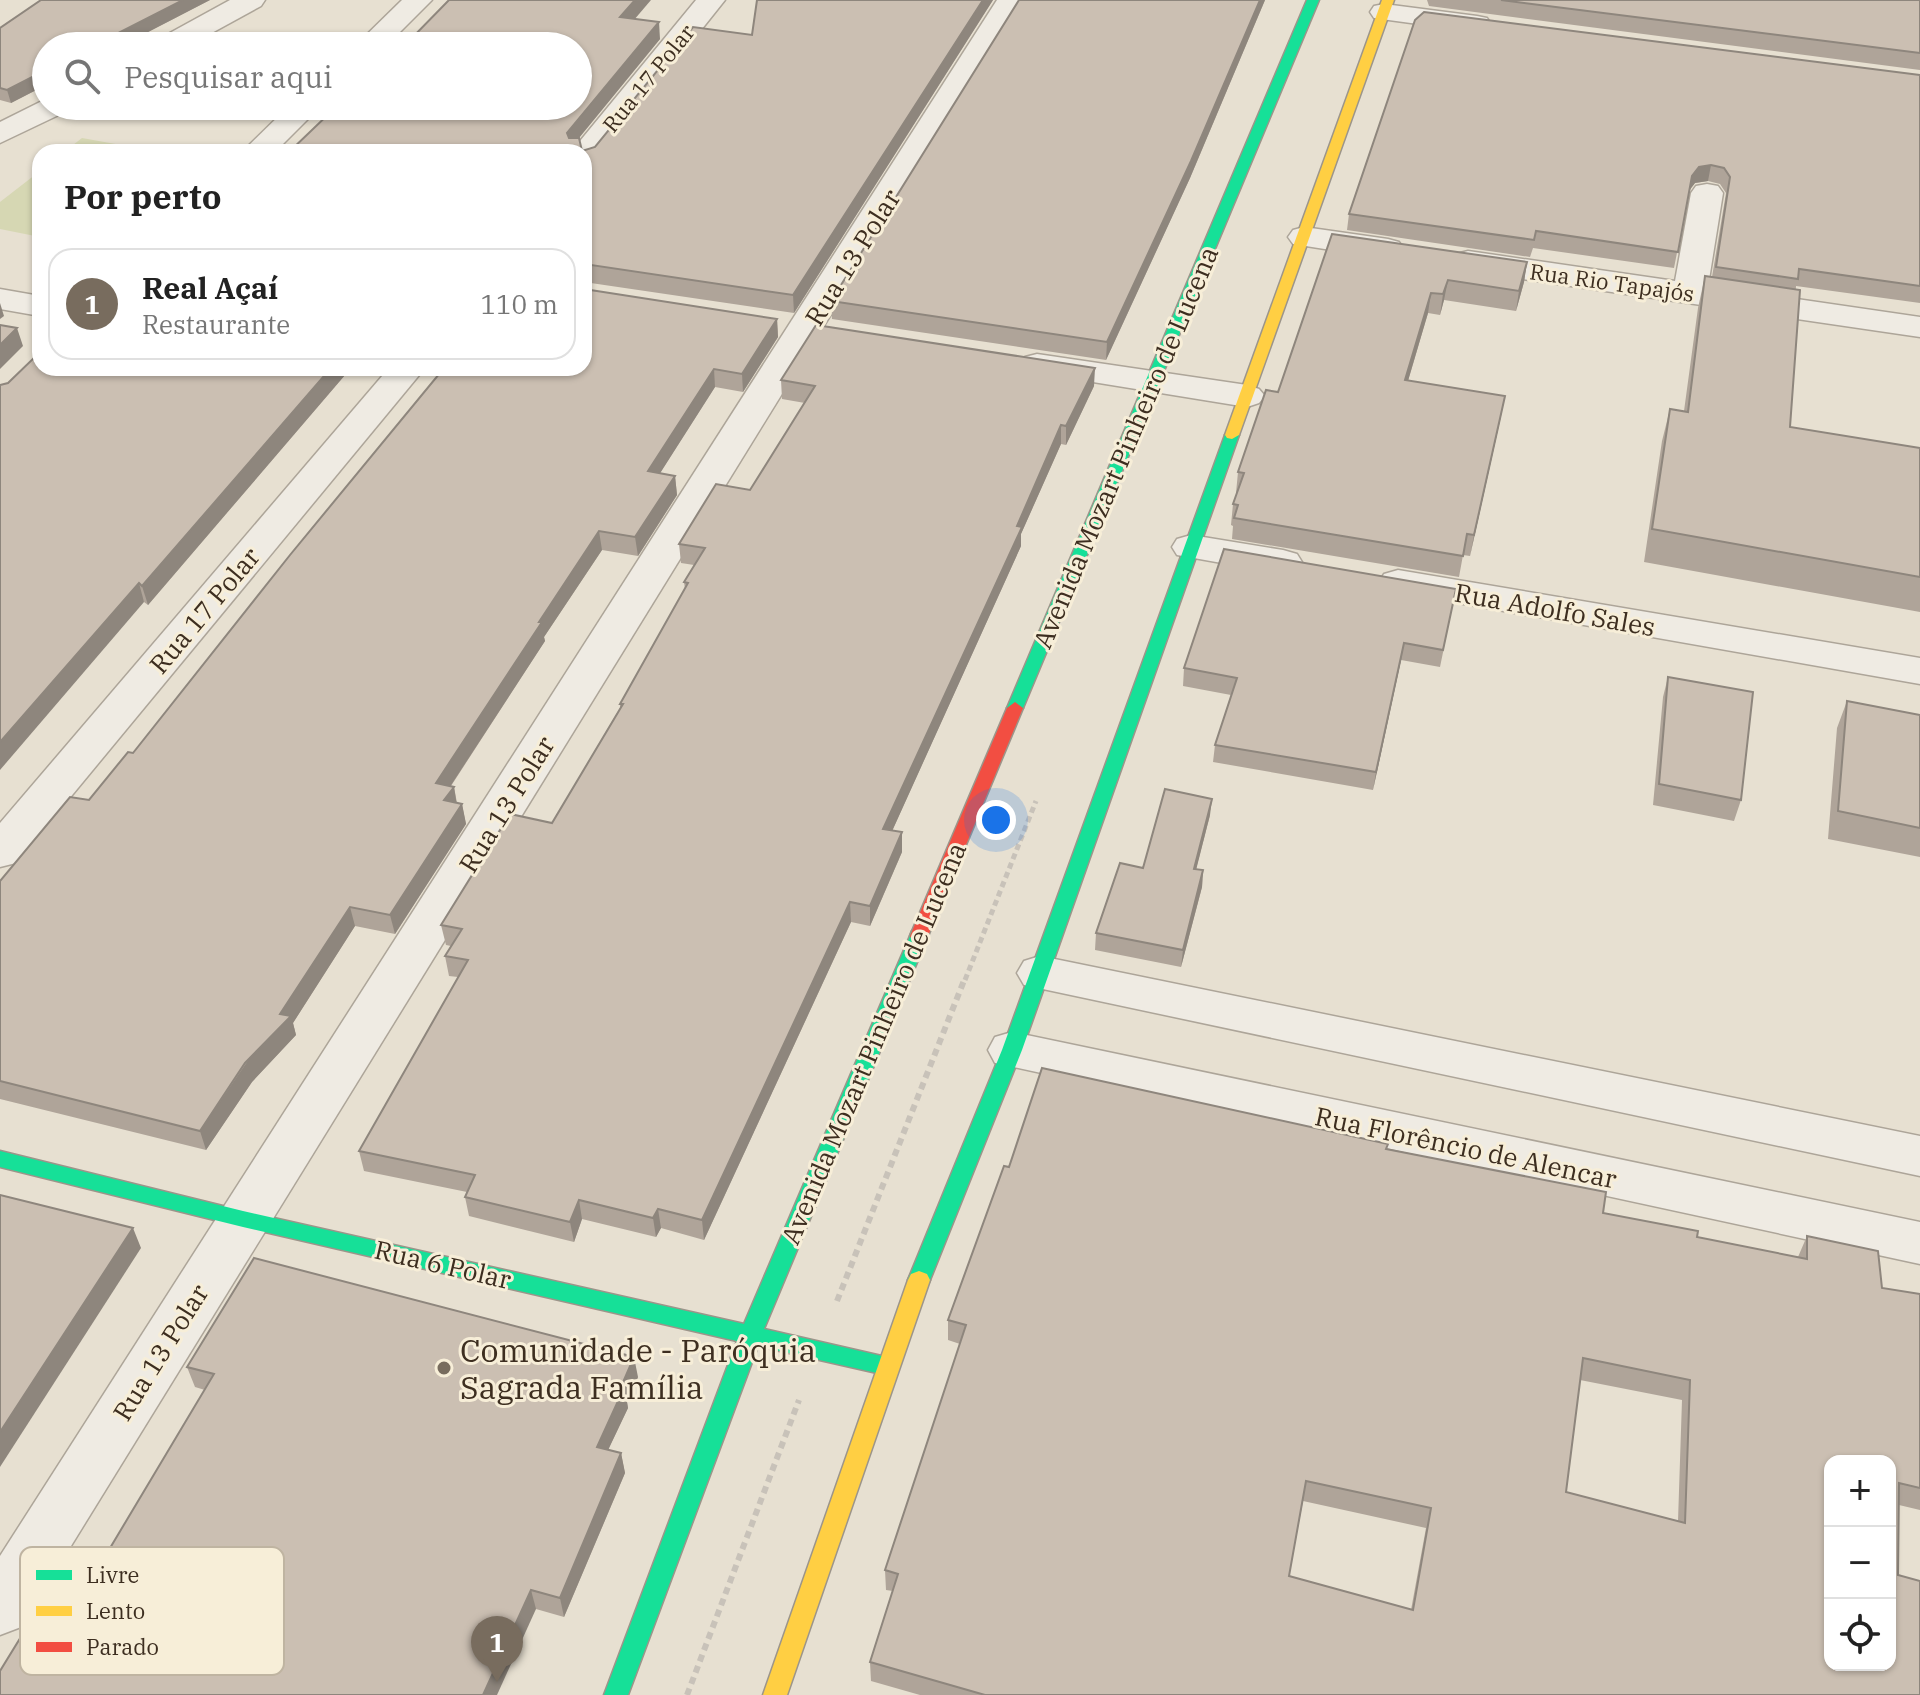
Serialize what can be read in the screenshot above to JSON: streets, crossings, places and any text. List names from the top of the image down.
{
  "streets": {
    "main road": ["Avenida Mozart Pinheiro de Lucena", "Rua 6 Polar"],
    "street": [
      "Rua 17 Polar",
      "Rua 13 Polar",
      "Rua Rio Tapajós",
      "Rua Adolfo Sales",
      "Rua Florêncio de Alencar"
    ]
  },
  "crossings": [
    ["Rua 13 Polar", "Rua 6 Polar"],
    ["Avenida Mozart Pinheiro de Lucena", "Rua 6 Polar"]
  ],
  "places": ["Comunidade - Paróquia Sagrada Família"],
  "legend": ["Livre", "Lento", "Parado"],
  "page": {
    "search": "Pesquisar aqui",
    "heading": "Por perto",
    "list": [
      {
        "mark": "1",
        "name": "Real Açaí",
        "note": "Restaurante",
        "value": "110 m"
      }
    ],
    "map_buttons": ["+", "−"],
    "pins": "1"
  }
}
